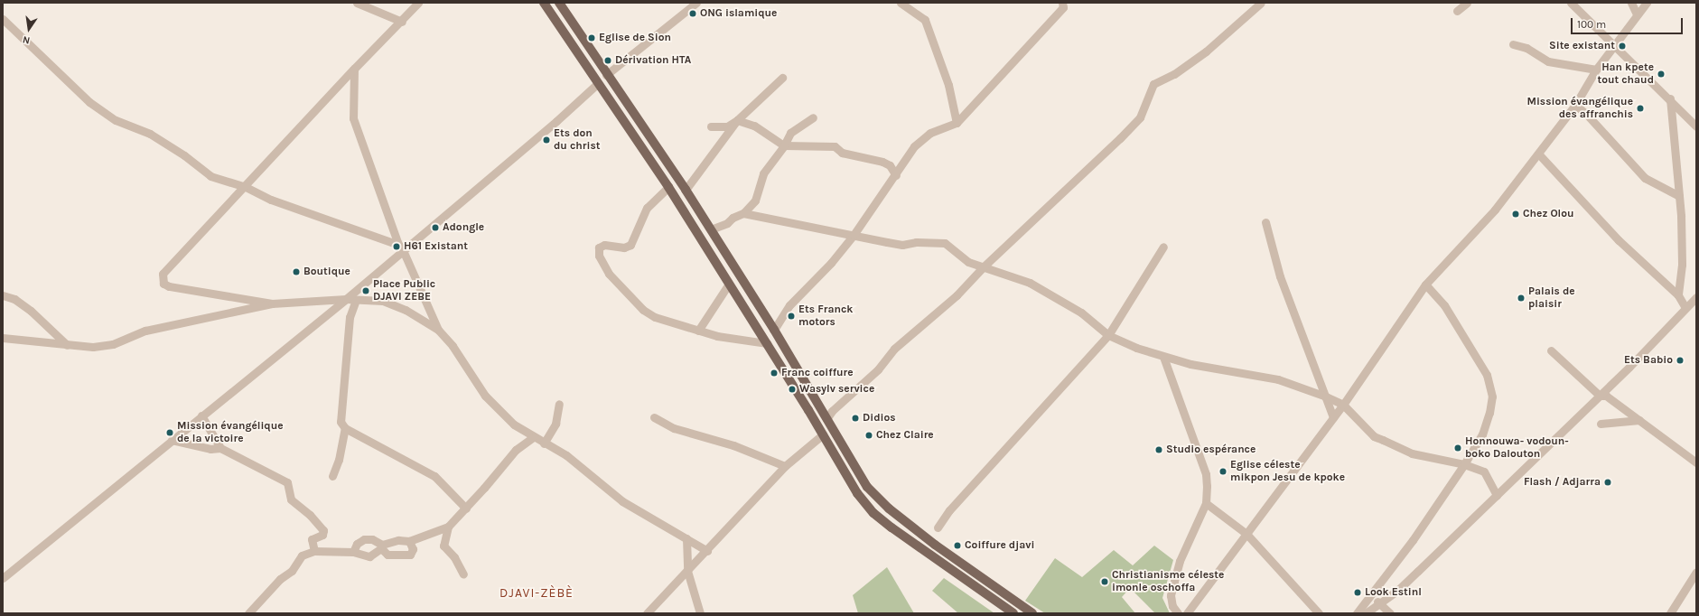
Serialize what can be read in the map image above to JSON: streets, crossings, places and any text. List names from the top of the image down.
{
  "districts": ["DJAVI-ZÈBÈ"],
  "places": [
    "ONG islamique",
    "Eglise de Sion",
    "Site existant",
    "Dérivation HTA",
    "Han kpete tout chaud",
    "Mission évangélique des affranchis",
    "Ets don du christ",
    "Chez Olou",
    "Adongle",
    "H61 Existant",
    "Boutique",
    "Place Public DJAVI ZEBE",
    "Palais de plaisir",
    "Ets Franck motors",
    "Ets Babio",
    "Franc coiffure",
    "Wasylv service",
    "Didios",
    "Mission évangélique de la victoire",
    "Chez Claire",
    "Honnouwa- vodoun- boko Dalouton",
    "Studio espérance",
    "Eglise céleste mikpon Jesu de kpoke",
    "Flash / Adjarra",
    "Coiffure djavi",
    "Christianisme céleste imonle oschoffa",
    "Look Estinl"
  ],
  "scale_bar": "100 m",
  "north": "bottom"
}
